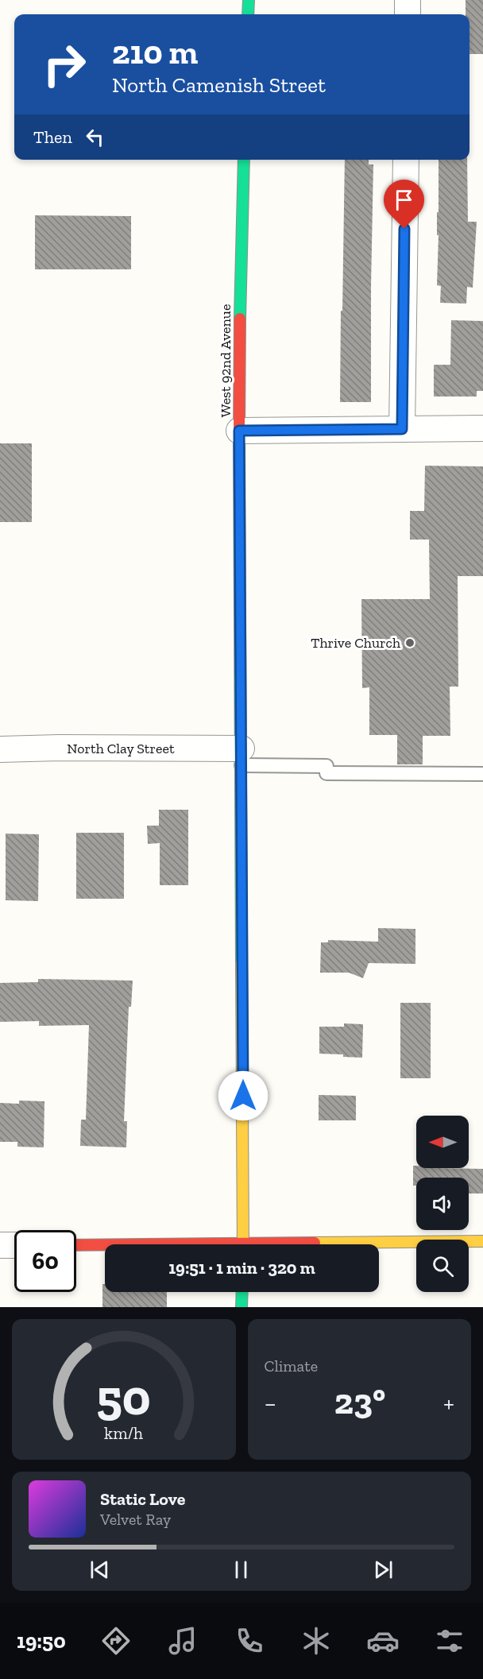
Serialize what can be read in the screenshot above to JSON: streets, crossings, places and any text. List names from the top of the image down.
{
  "streets": {
    "main road": ["West 92nd Avenue"],
    "street": ["North Clay Street"]
  },
  "crossings": [
    ["West 92nd Avenue", "North Clay Street"]
  ],
  "places": ["Thrive Church"],
  "north": "left",
  "page": {
    "turn": ["210 m", "North Camenish Street"],
    "then": "Then",
    "limit": "60",
    "trip": "19:51 · 1 min · 320 m",
    "tile": "Climate",
    "heat": ["−", "23°", "+"],
    "song": ["Static Love", "Velvet Ray"],
    "tabs": "19:50",
    "gauge": ["50", "km/h"]
  }
}
